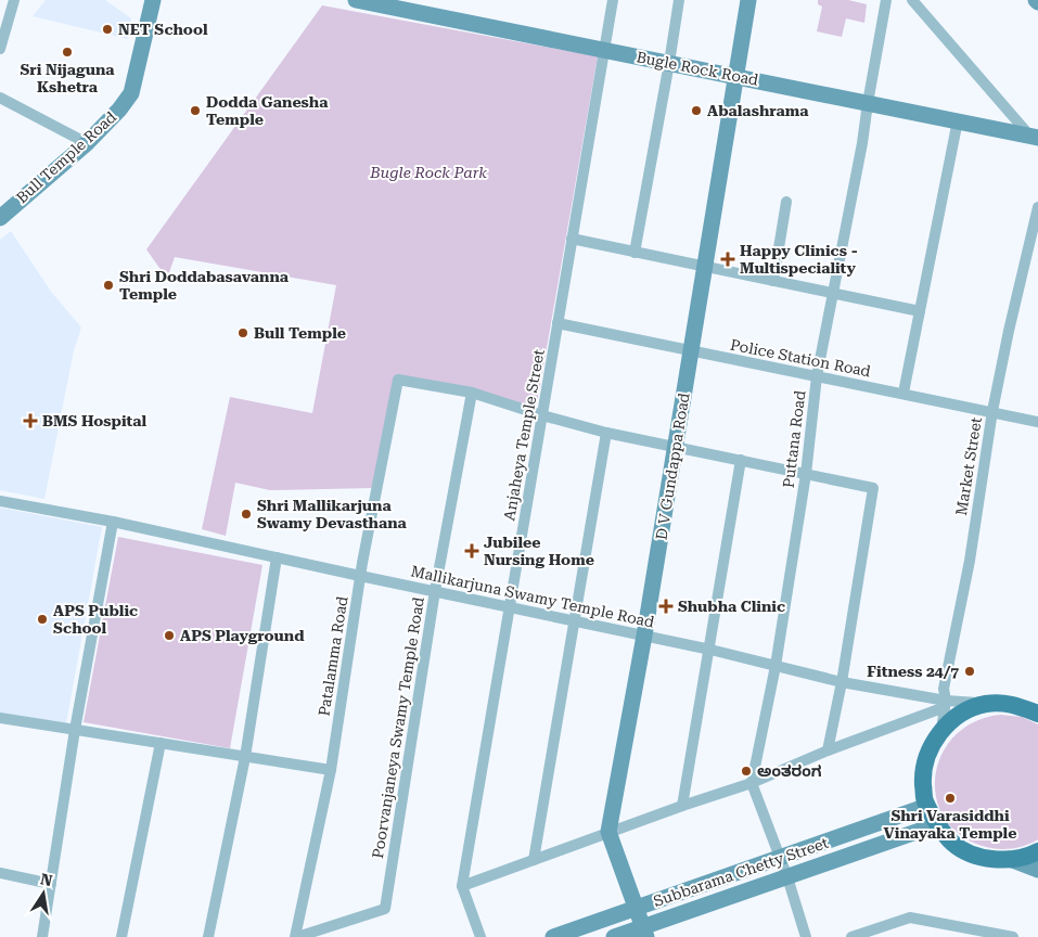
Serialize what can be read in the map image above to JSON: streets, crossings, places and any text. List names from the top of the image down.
{
  "streets": {
    "street": [
      "Bugle Rock Road",
      "Bull Temple Road",
      "Police Station Road",
      "Anjaheya Temple Street",
      "Puttana Road",
      "D V Gundappa Road",
      "Market Street",
      "Mallikarjuna Swamy Temple Road",
      "Patalamma Road",
      "Poorvanjaneya Swamy Temple Road",
      "Subbarama Chetty Street"
    ]
  },
  "crossings": [
    ["Bugle Rock Road", "Anjaheya Temple Street"],
    ["Bugle Rock Road", "Puttana Road"],
    ["Bugle Rock Road", "D V Gundappa Road"],
    ["Police Station Road", "Anjaheya Temple Street"],
    ["Police Station Road", "Puttana Road"],
    ["Police Station Road", "D V Gundappa Road"],
    ["Police Station Road", "Market Street"],
    ["Anjaheya Temple Street", "Mallikarjuna Swamy Temple Road"],
    ["Puttana Road", "Mallikarjuna Swamy Temple Road"],
    ["D V Gundappa Road", "Mallikarjuna Swamy Temple Road"],
    ["D V Gundappa Road", "Subbarama Chetty Street"],
    ["Market Street", "Mallikarjuna Swamy Temple Road"],
    ["Mallikarjuna Swamy Temple Road", "Patalamma Road"],
    ["Mallikarjuna Swamy Temple Road", "Poorvanjaneya Swamy Temple Road"],
    ["Patalamma Road", "Poorvanjaneya Swamy Temple Road"]
  ],
  "parks": ["Bugle Rock Park"],
  "places": {
    "other": [
      "NET School",
      "Sri Nijaguna Kshetra",
      "Dodda Ganesha Temple",
      "Abalashrama",
      "Shri Doddabasavanna Temple",
      "Bull Temple",
      "Shri Mallikarjuna Swamy Devasthana",
      "APS Public School",
      "APS Playground",
      "Fitness 24/7",
      "ಅಂತರಂಗ",
      "Shri Varasiddhi Vinayaka Temple"
    ],
    "health": [
      "Happy Clinics - Multispeciality",
      "BMS Hospital",
      "Jubilee Nursing Home",
      "Shubha Clinic"
    ]
  },
  "north": "top"
}
